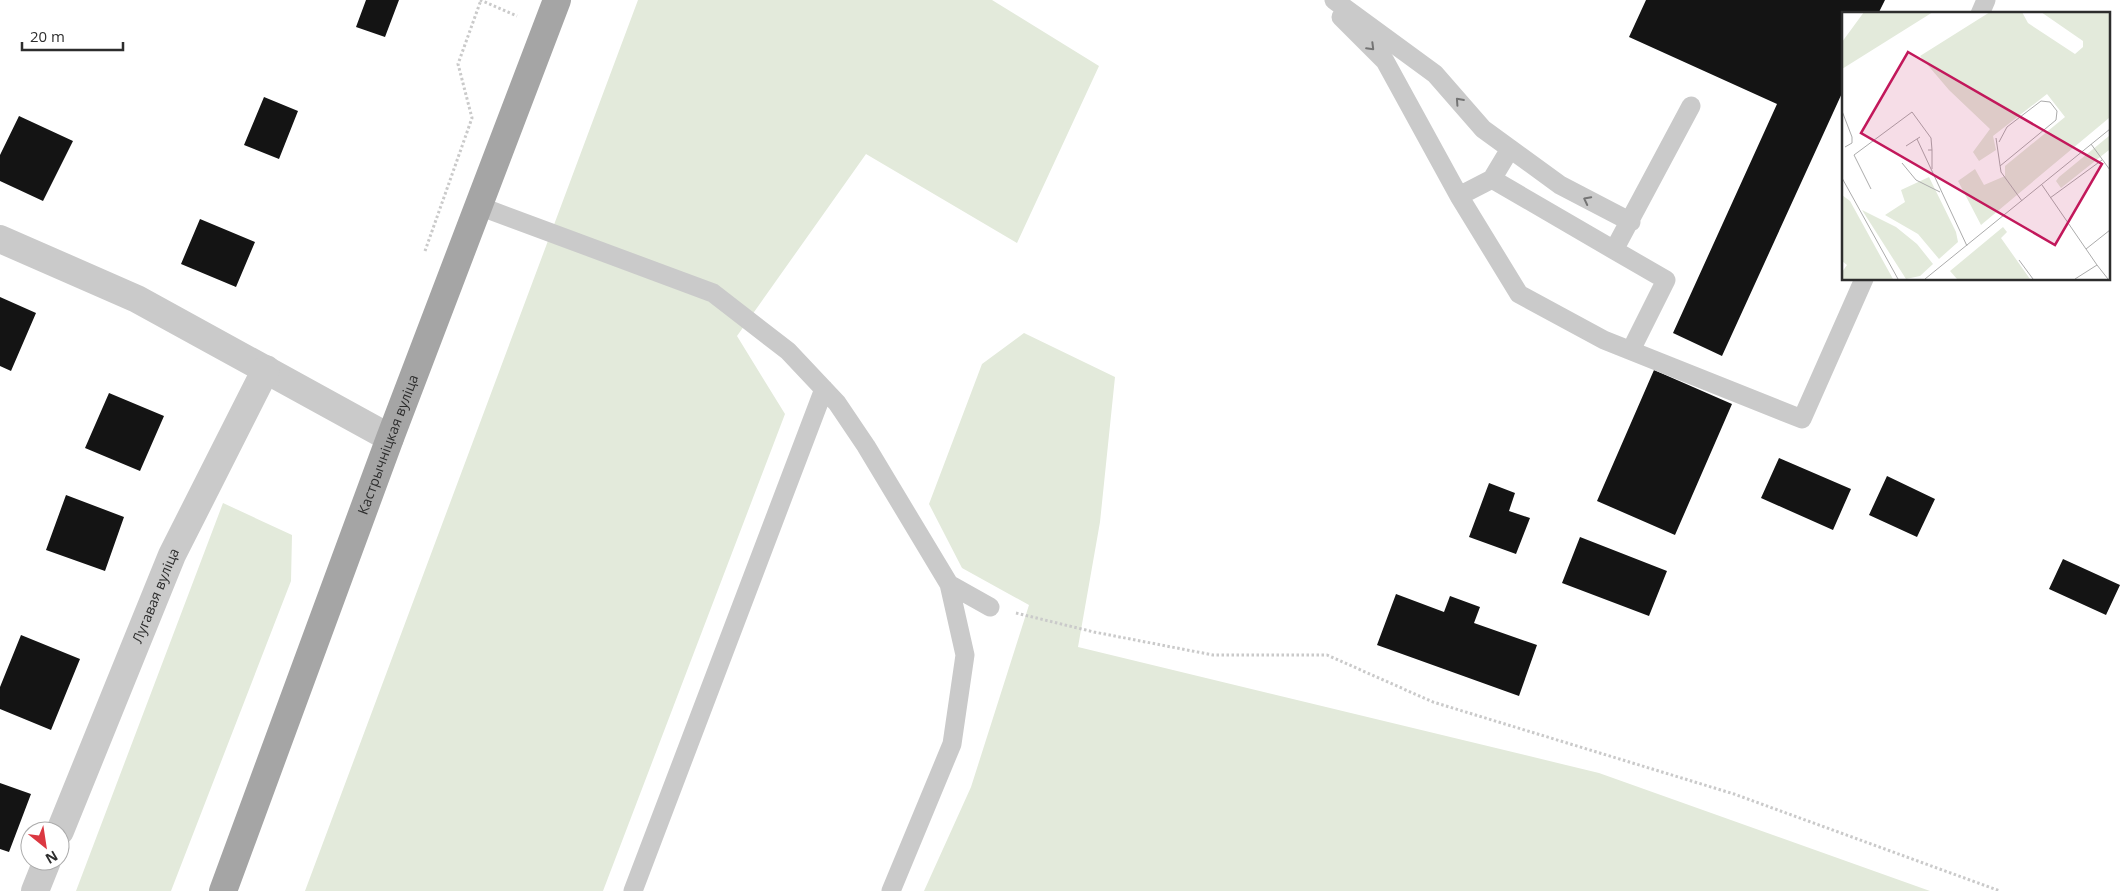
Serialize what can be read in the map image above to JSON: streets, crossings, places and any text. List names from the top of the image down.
{
  "streets": {
    "main road": ["Кастрычніцкая вуліца"],
    "street": ["Лугавая вуліца"]
  },
  "scale_bar": "20 m",
  "north": "bottom right"
}
